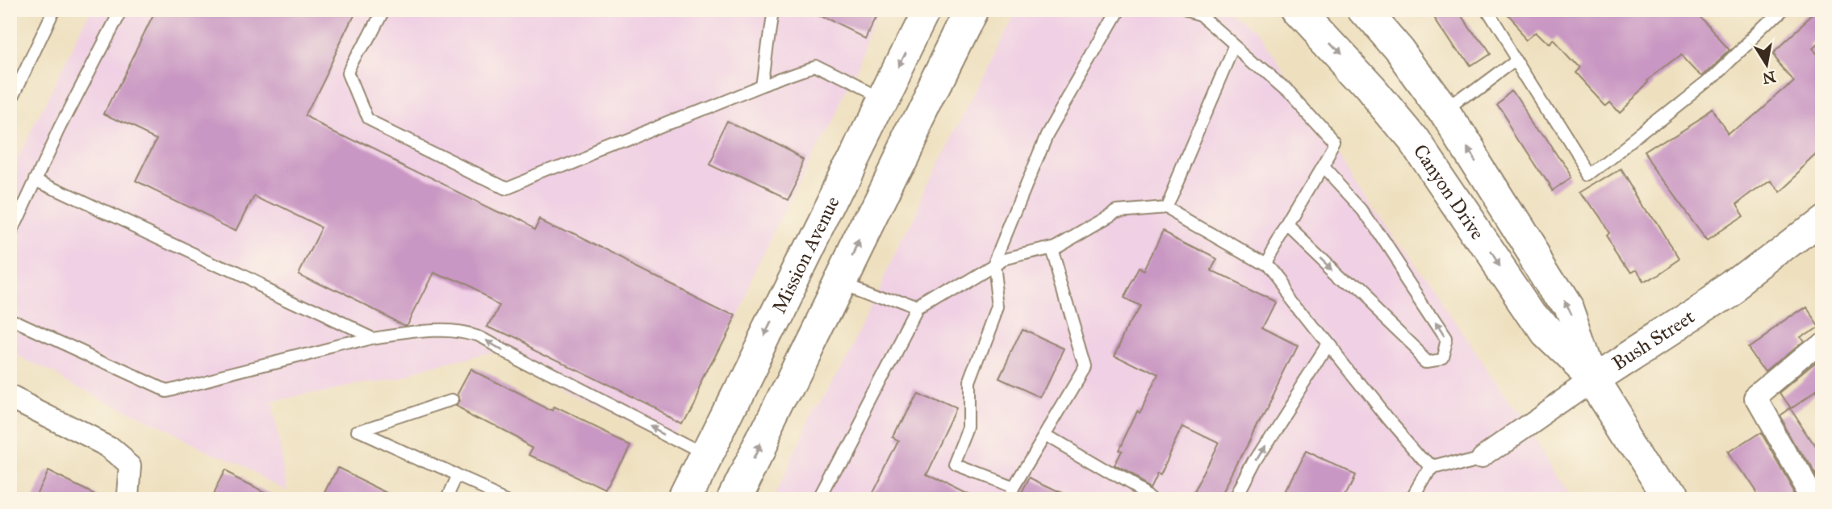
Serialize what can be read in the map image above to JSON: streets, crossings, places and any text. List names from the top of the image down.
{
  "streets": {
    "main road": ["Canyon Drive", "Mission Avenue", "Bush Street"]
  },
  "crossings": [
    ["Canyon Drive", "Bush Street"]
  ],
  "north": "bottom"
}
